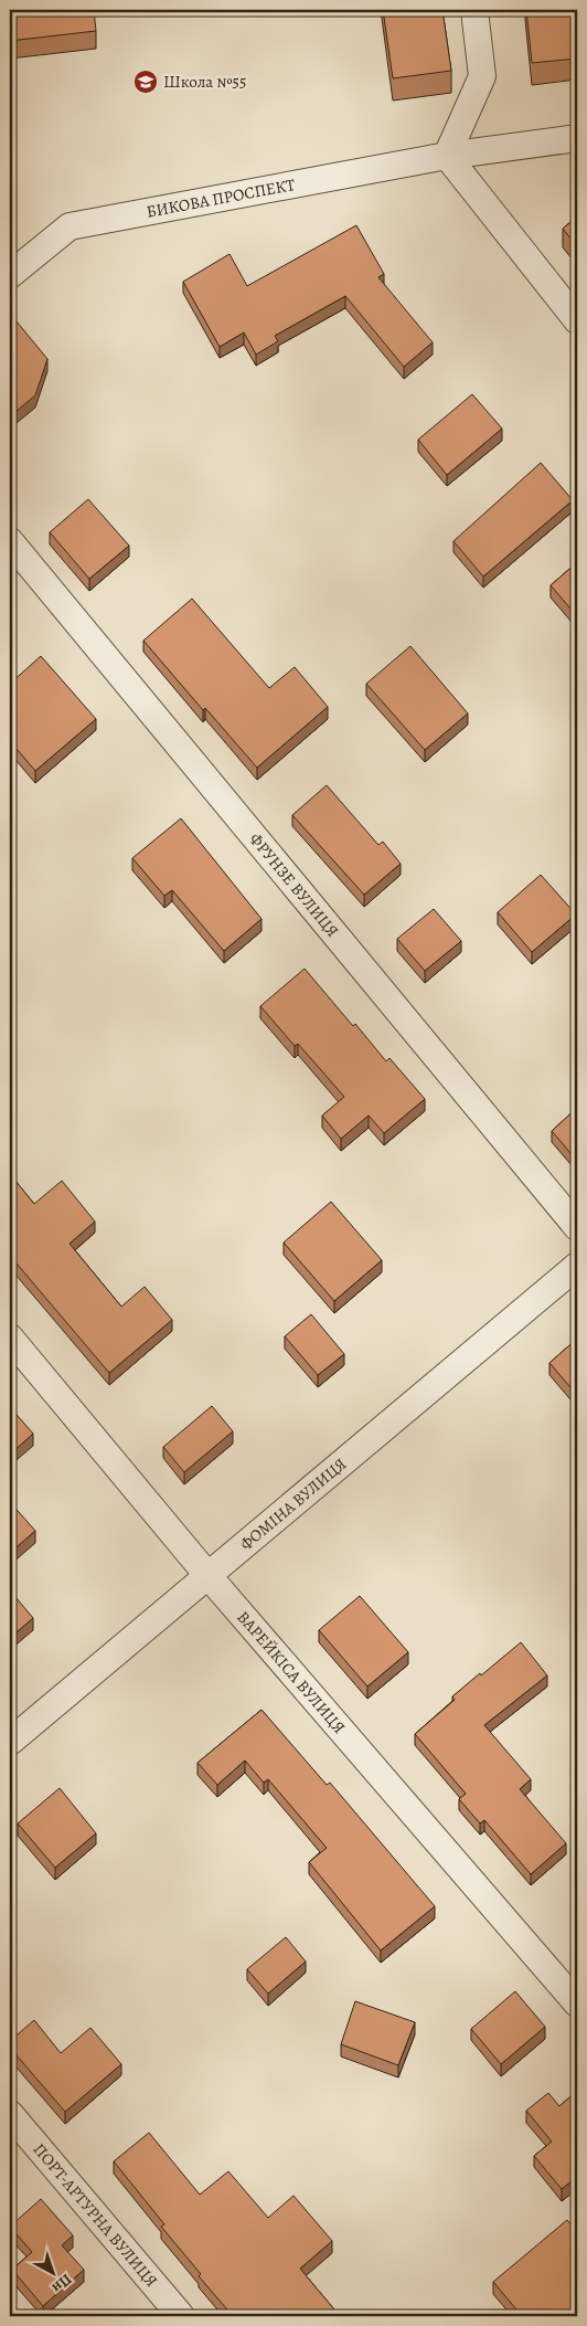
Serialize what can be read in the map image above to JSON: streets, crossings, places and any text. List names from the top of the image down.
{
  "streets": {
    "street": [
      "БИКОВА ПРОСПЕКТ",
      "ФРУНЗЕ ВУЛИЦЯ",
      "ФОМІНА ВУЛИЦЯ",
      "ВАРЕЙКІСА ВУЛИЦЯ",
      "ПОРТ-АРТУРНА ВУЛИЦЯ"
    ]
  },
  "crossings": [
    ["ФОМІНА ВУЛИЦЯ", "ВАРЕЙКІСА ВУЛИЦЯ"]
  ],
  "places": {
    "school or university": ["Школа №55"]
  },
  "north": "bottom right"
}
